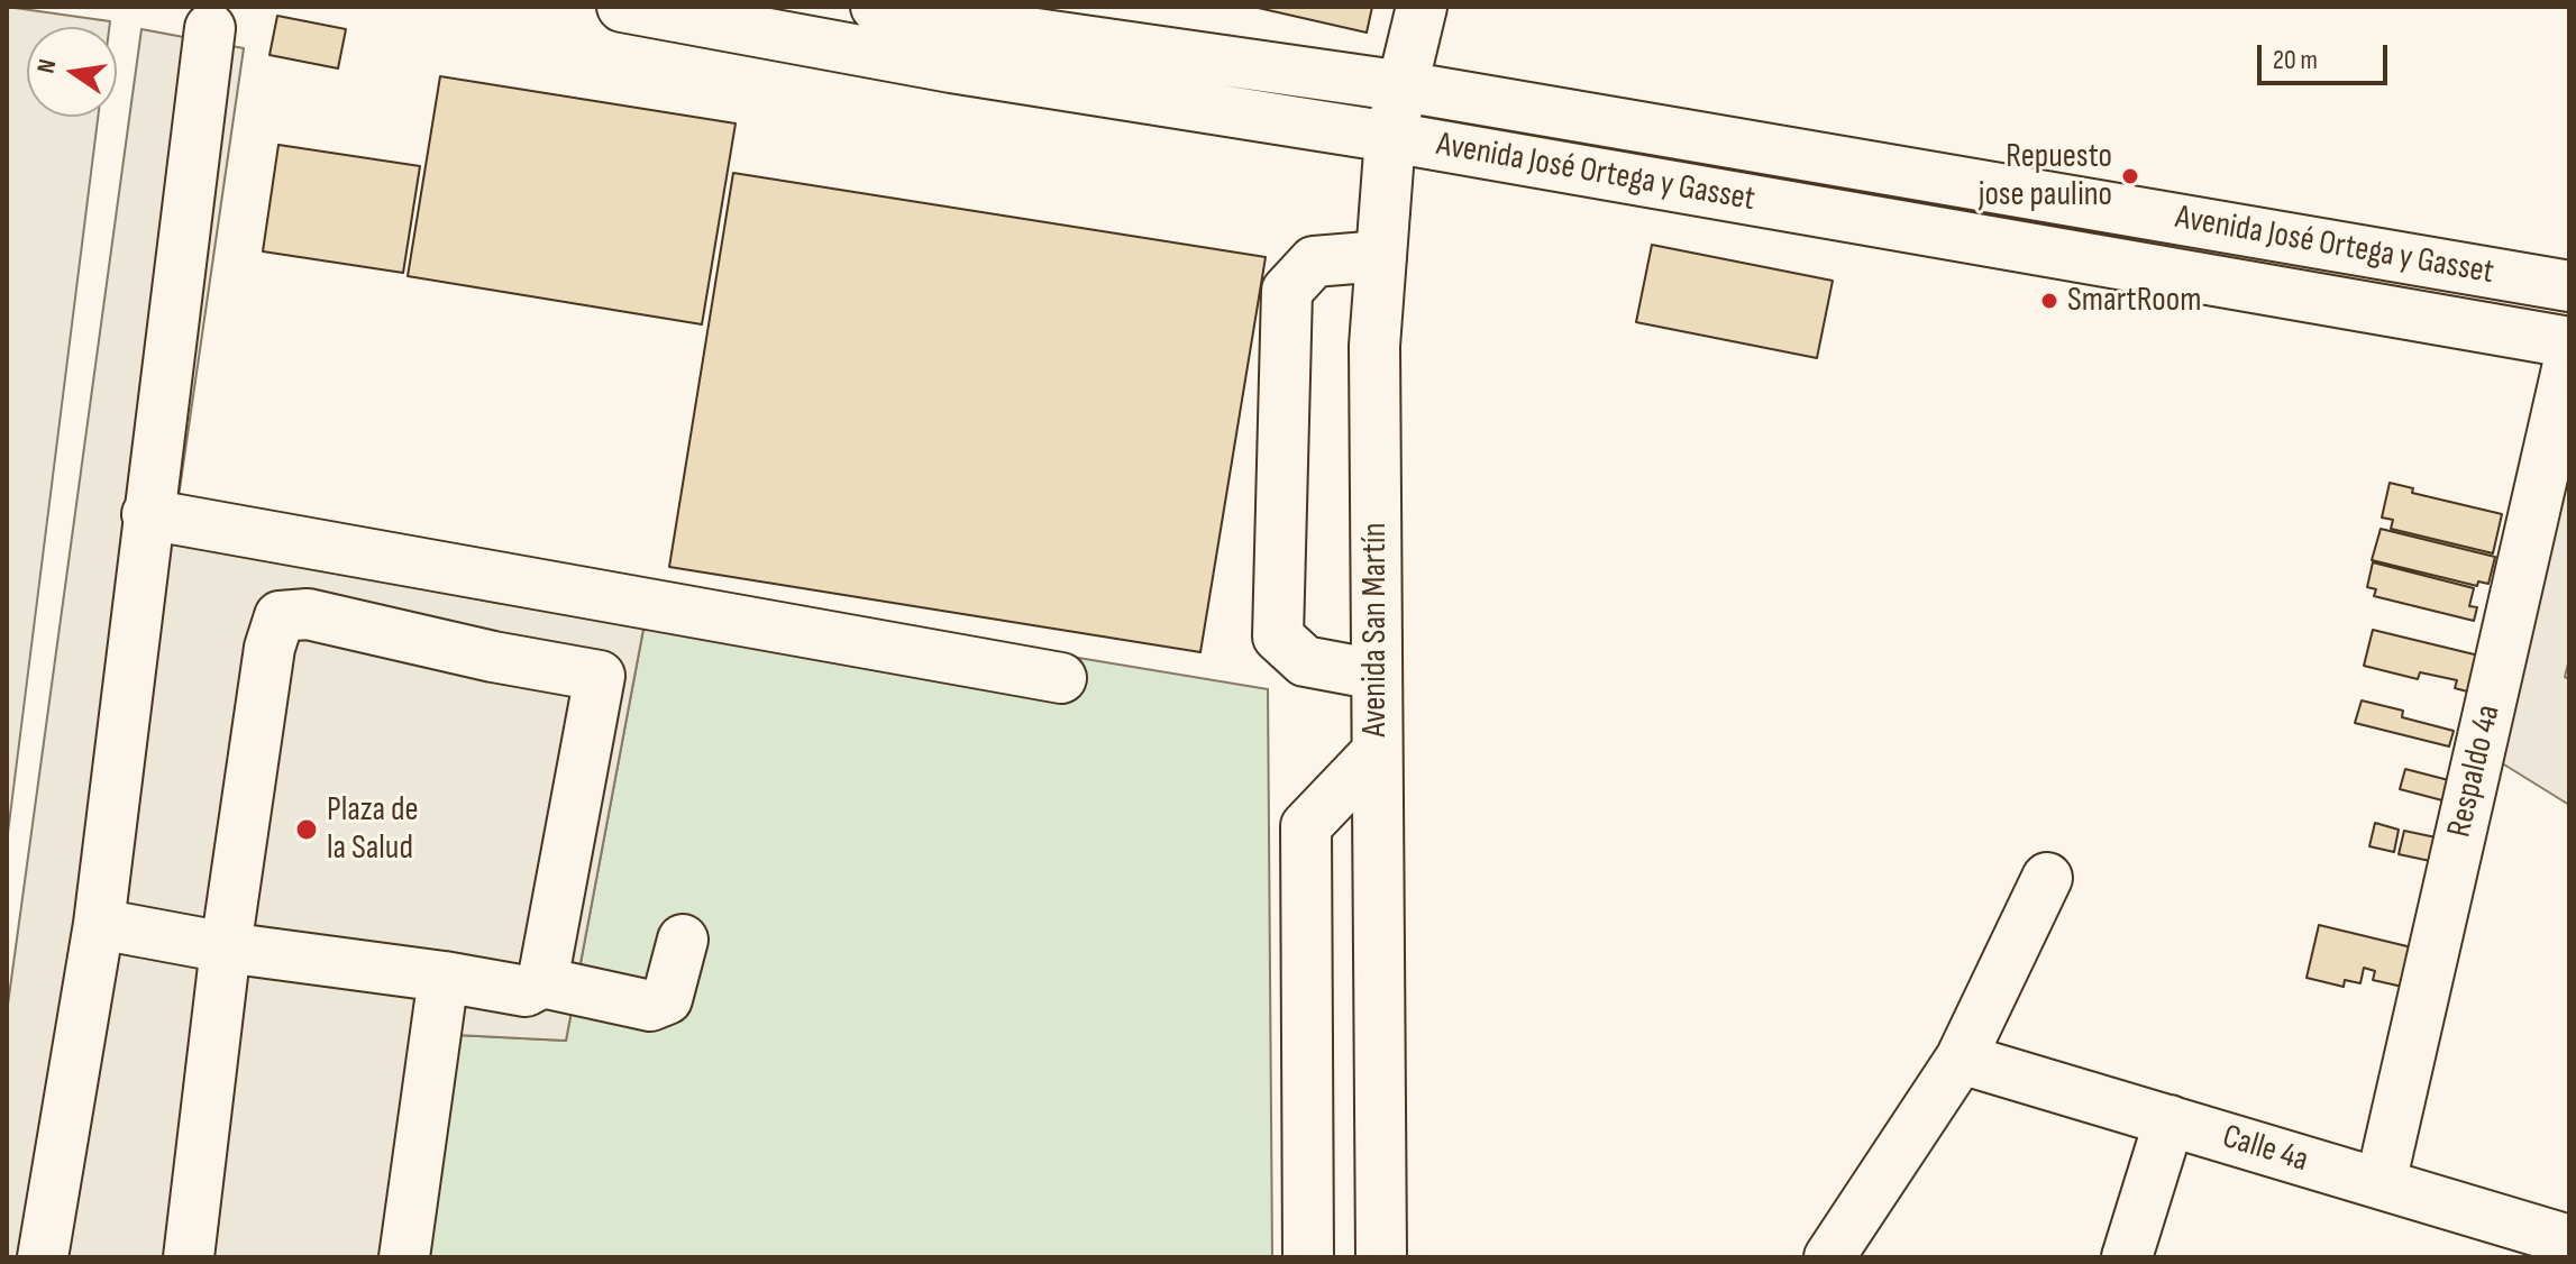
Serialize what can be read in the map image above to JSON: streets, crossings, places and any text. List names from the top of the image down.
{
  "streets": {
    "main road": [
      "Avenida José Ortega y Gasset",
      "Avenida San Martín",
      "Respaldo 4a",
      "Calle 4a"
    ]
  },
  "crossings": [
    ["Avenida José Ortega y Gasset", "Avenida San Martín"],
    ["Respaldo 4a", "Calle 4a"]
  ],
  "places": ["Repuesto jose paulino", "SmartRoom", "Plaza de la Salud"],
  "scale_bar": "20 m",
  "north": "left"
}
